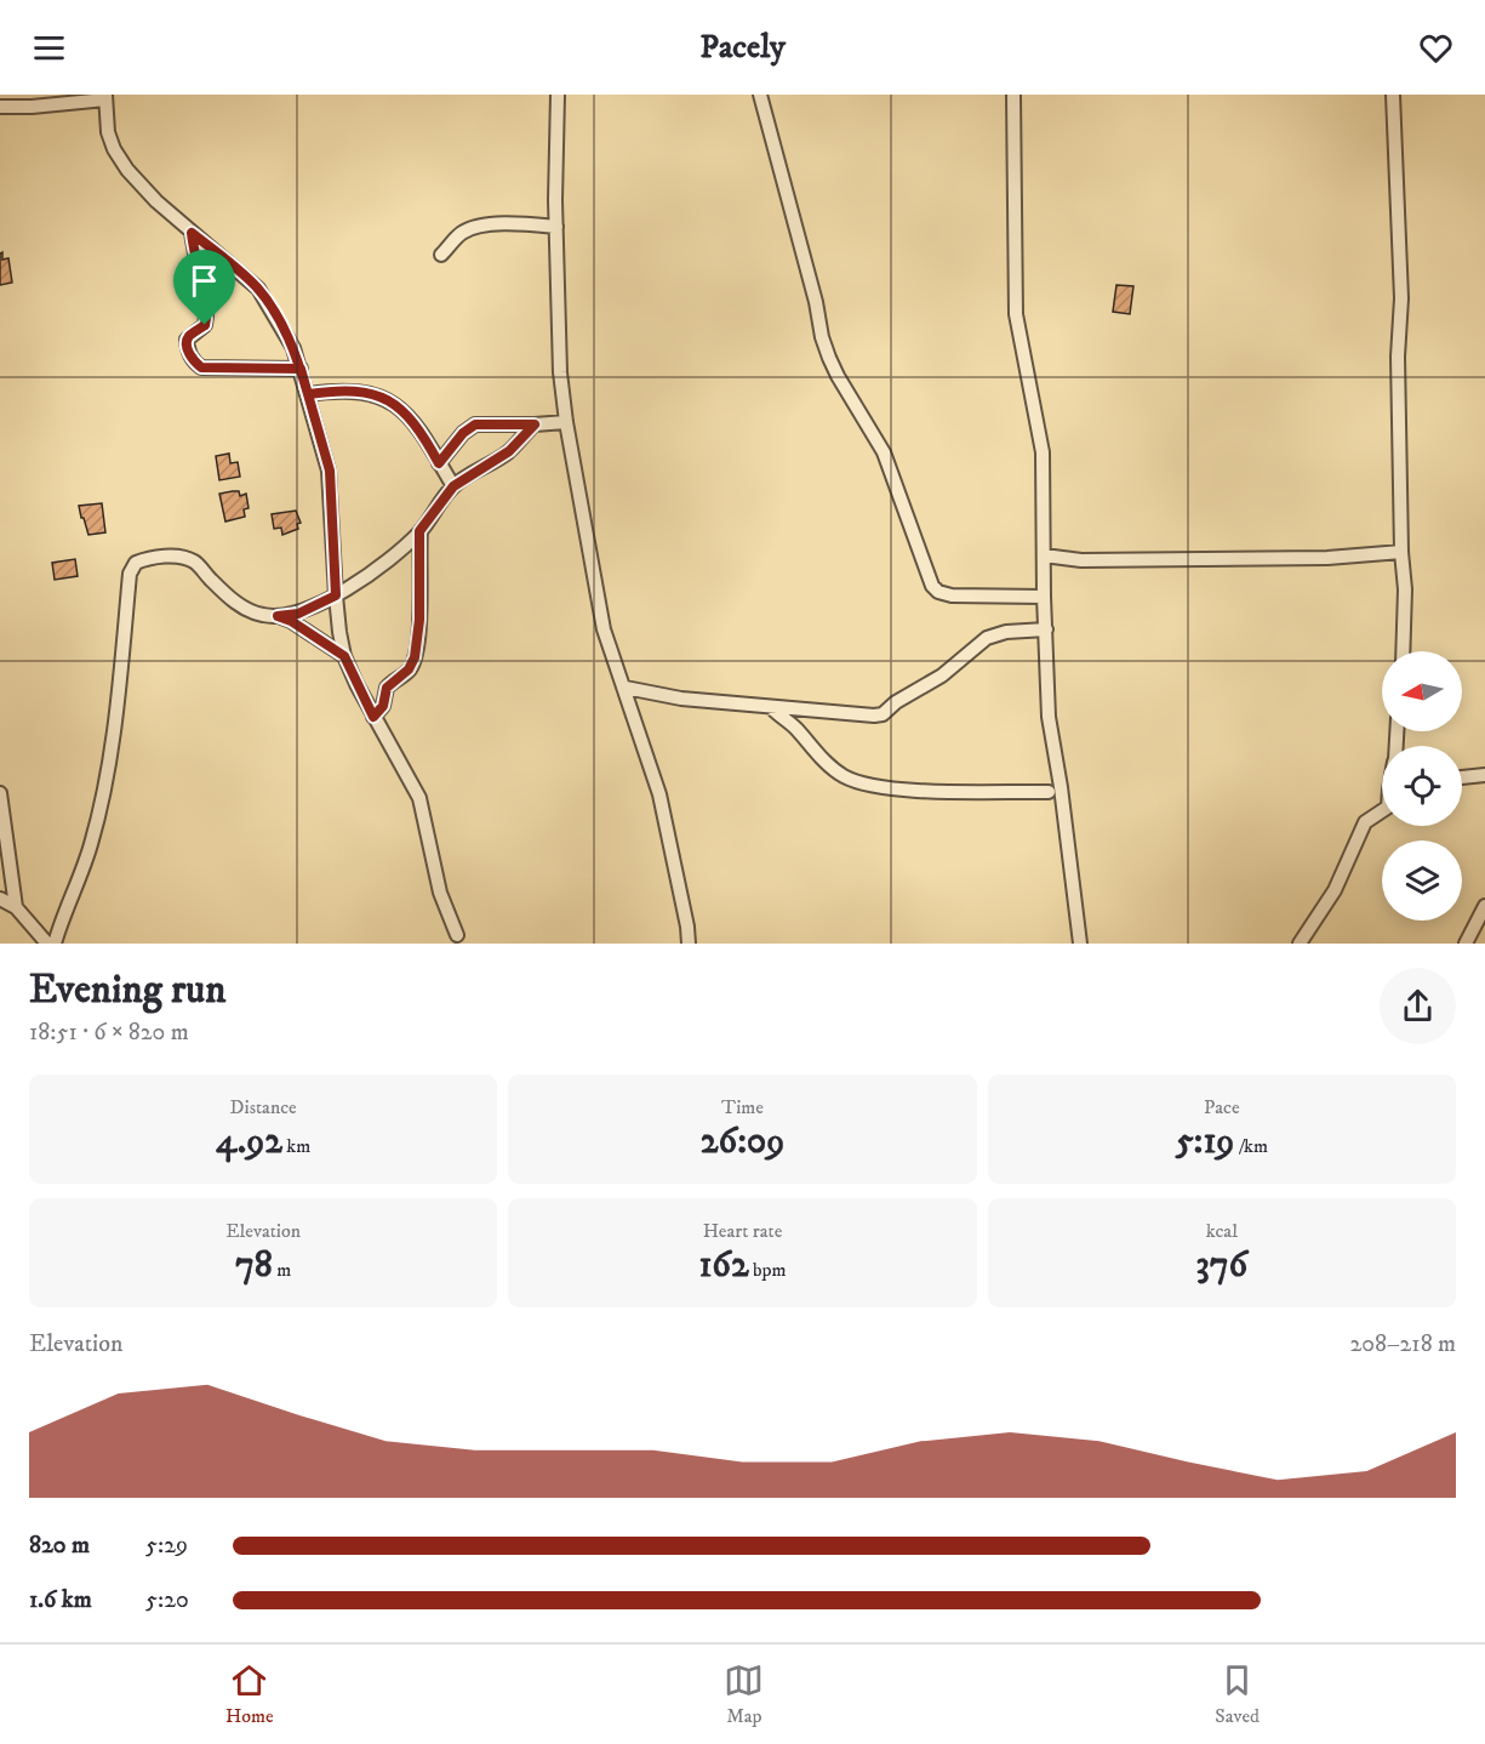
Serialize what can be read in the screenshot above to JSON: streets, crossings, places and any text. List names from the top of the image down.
{
  "north": "left",
  "page": {
    "header": "Pacely",
    "heading": ["Evening run", "18:51 · 6 × 820 m"],
    "stats": [
      ["Distance", "4.92 km"],
      ["Time", "26:09"],
      ["Pace", "5:19 /km"],
      ["Elevation", "78 m"],
      ["Heart rate", "162 bpm"],
      ["kcal", "376"]
    ],
    "chart": ["Elevation", "208–218 m"],
    "list": [
      {
        "name": "820 m",
        "note": "5:29"
      },
      {
        "name": "1.6 km",
        "note": "5:20"
      }
    ],
    "tabs": ["Home", "Map", "Saved"]
  }
}
